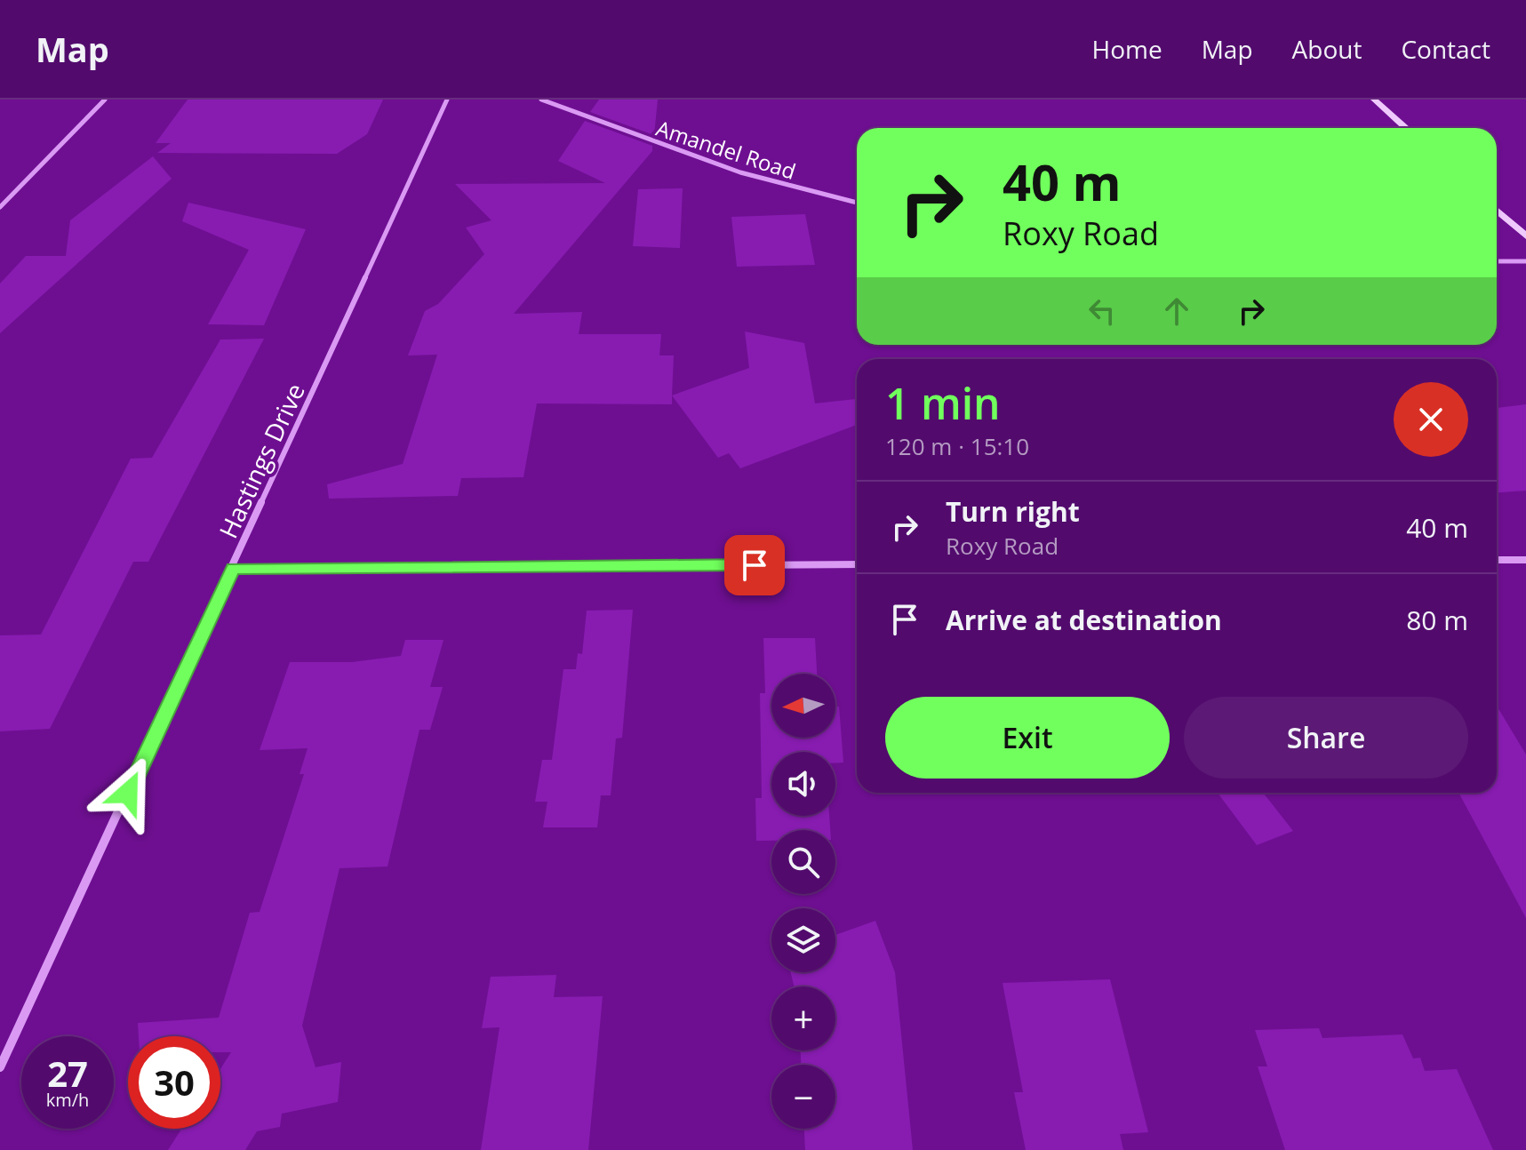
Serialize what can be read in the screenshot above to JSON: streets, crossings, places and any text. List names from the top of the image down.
{
  "streets": {
    "street": ["Amandel Road", "Hastings Drive"]
  },
  "north": "left",
  "page": {
    "header": "Map",
    "nav": [
      "Home",
      "Map",
      "About",
      "Contact"
    ],
    "turn": ["40 m", "Roxy Road"],
    "heading": ["1 min", "120 m · 15:10"],
    "list": [
      {
        "name": "Turn right",
        "note": "Roxy Road",
        "value": "40 m"
      },
      {
        "name": "Arrive at destination",
        "value": "80 m"
      }
    ],
    "map_buttons": ["+", "−"],
    "buttons": ["Exit", "Share"],
    "speed": "27 km/h",
    "limit": "30"
  }
}
